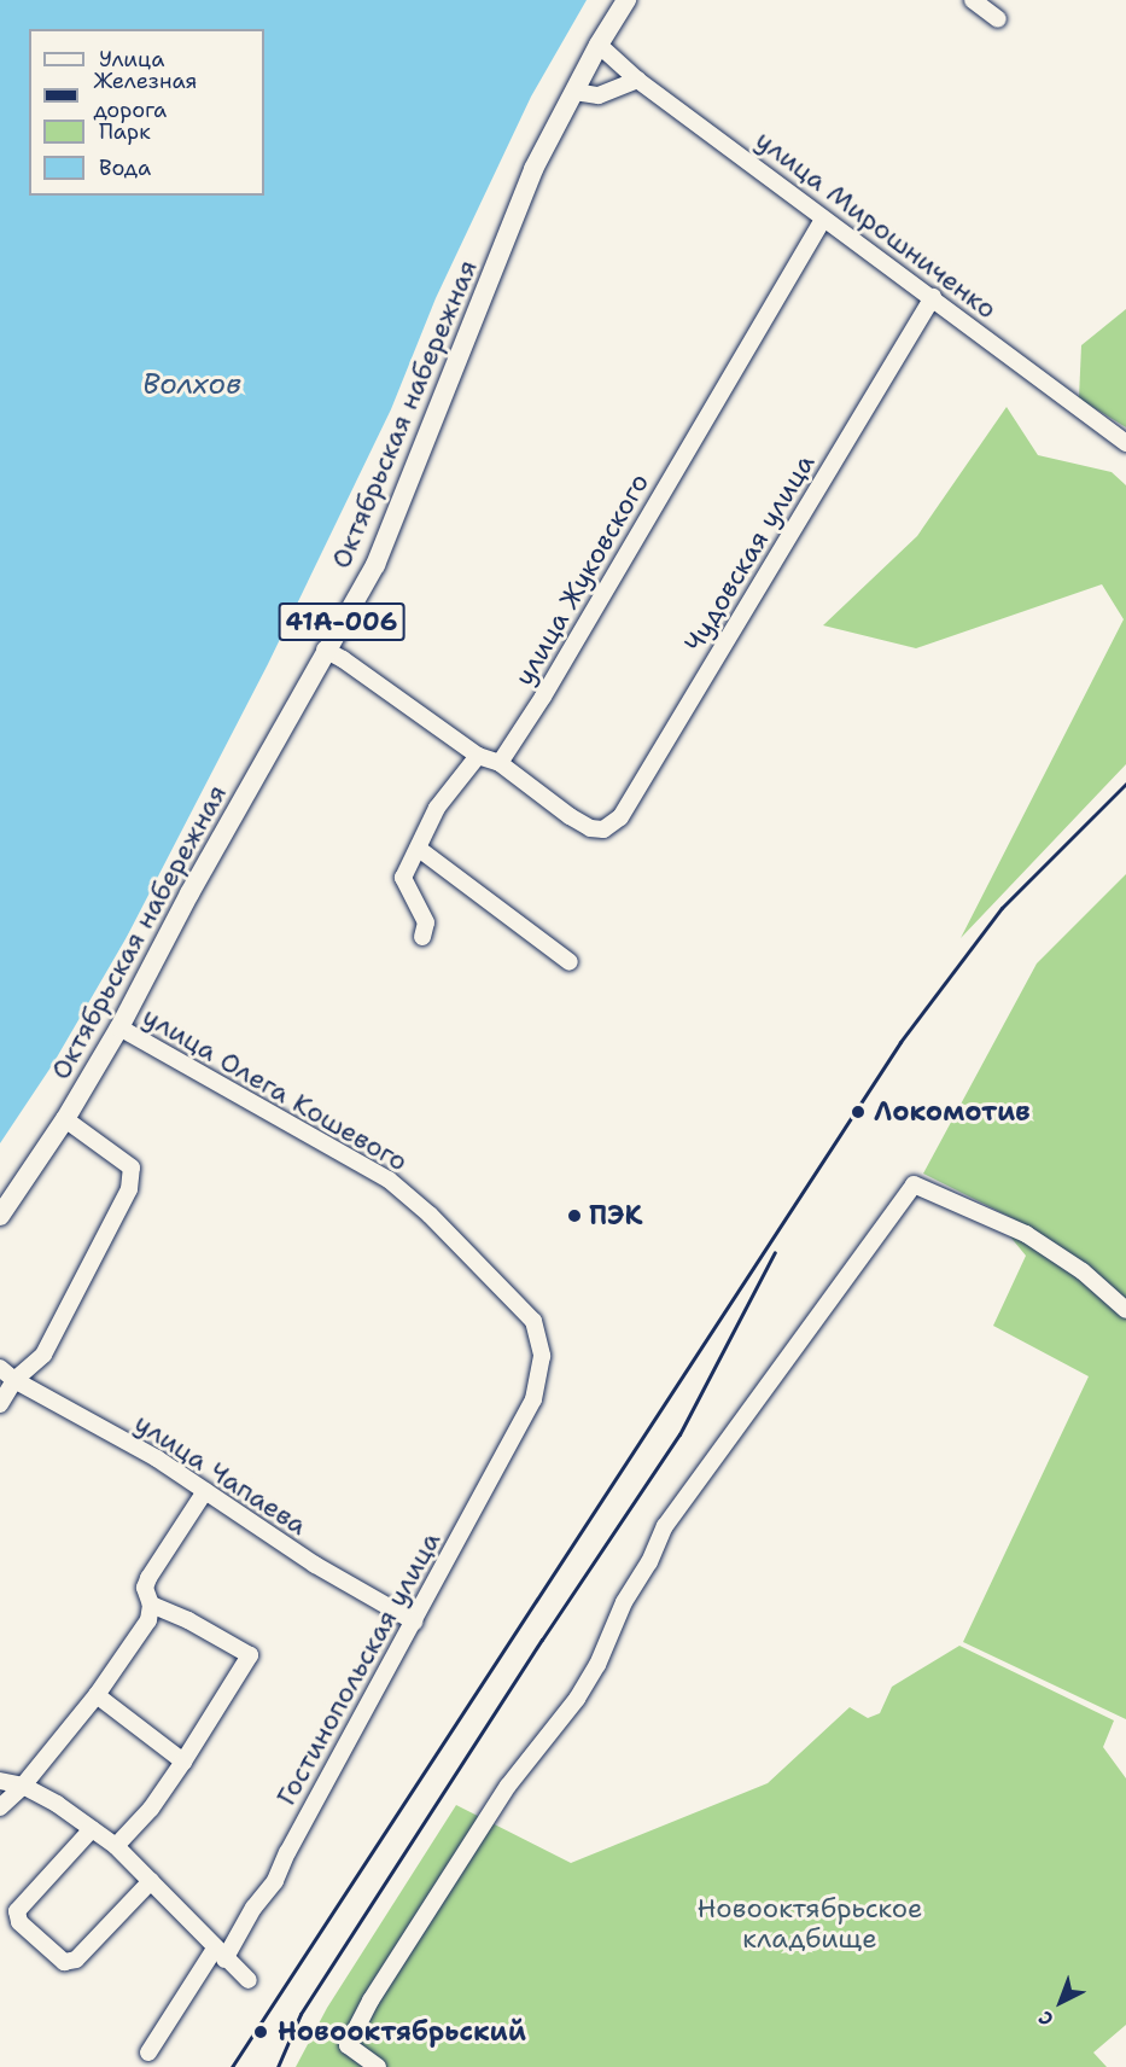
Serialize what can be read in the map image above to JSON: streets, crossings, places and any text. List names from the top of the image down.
{
  "streets": {
    "main road": ["Октябрьская набережная", "41А-006"],
    "street": [
      "улица Мирошниченко",
      "Чудовская улица",
      "улица Жуковского",
      "улица Олега Кошевого",
      "улица Чапаева",
      "Гостинопольская улица"
    ]
  },
  "crossings": [
    ["улица Мирошниченко", "Октябрьская набережная"],
    ["улица Мирошниченко", "Чудовская улица"],
    ["улица Мирошниченко", "улица Жуковского"],
    ["Октябрьская набережная", "улица Олега Кошевого"],
    ["Чудовская улица", "улица Жуковского"],
    ["улица Олега Кошевого", "Гостинопольская улица"],
    ["улица Чапаева", "Гостинопольская улица"]
  ],
  "water": ["Волхов"],
  "parks": ["Новооктябрьское кладбище"],
  "places": ["Локомотив", "ПЭК", "Новооктябрьский"],
  "legend": [
    "Улица",
    "Железная дорога",
    "Парк",
    "Вода"
  ],
  "north": "bottom left"
}
